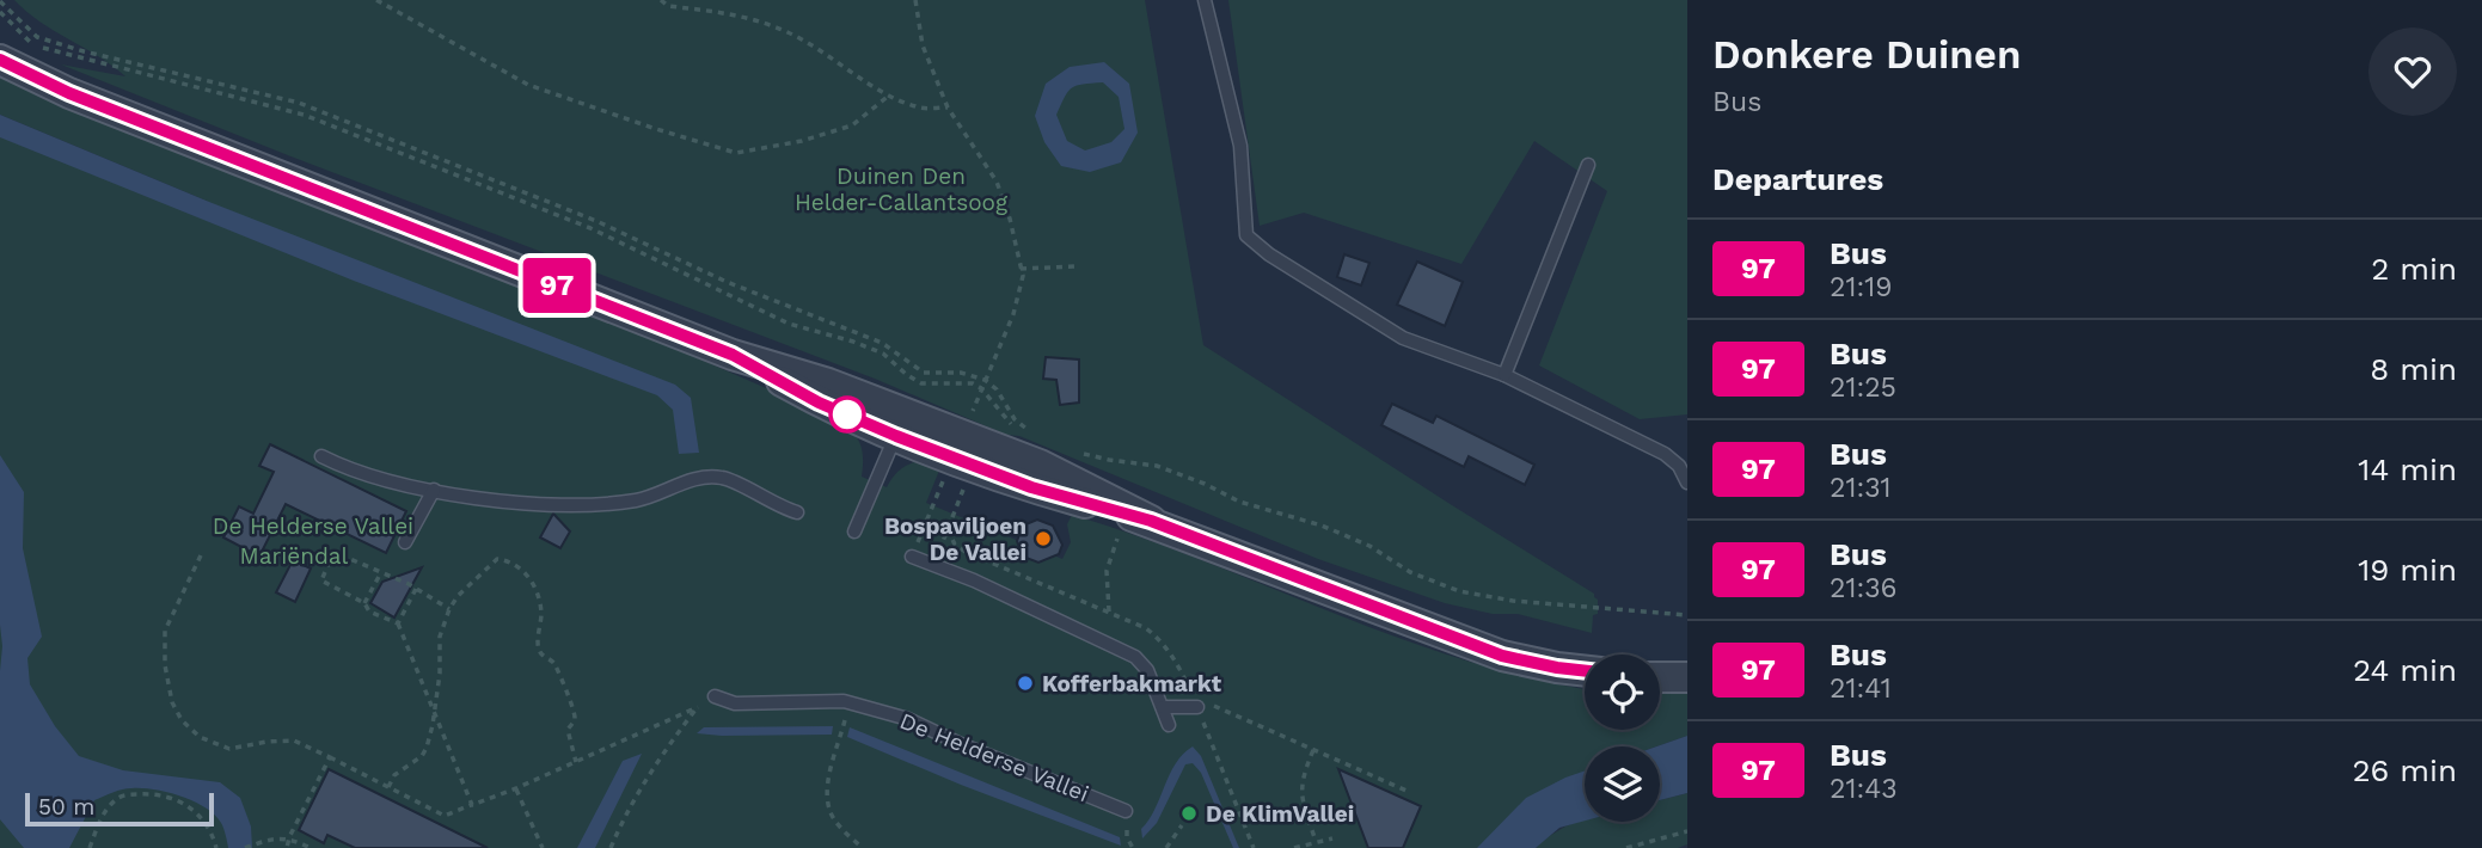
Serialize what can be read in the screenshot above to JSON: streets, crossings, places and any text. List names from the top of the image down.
{
  "streets": {
    "lane": ["De Helderse Vallei"]
  },
  "parks": ["Duinen Den Helder-Callantsoog", "De Helderse Vallei", "Mariëndal"],
  "places": ["Bospaviljoen De Vallei", "Kofferbakmarkt", "De KlimVallei"],
  "lines": ["bus line 97"],
  "scale_bar": "50 m",
  "page": {
    "on_map": "97",
    "heading": [
      ["Donkere Duinen", "Bus"],
      "Departures"
    ],
    "list": [
      {
        "mark": "97",
        "name": "Bus",
        "note": "21:19",
        "value": "2 min"
      },
      {
        "mark": "97",
        "name": "Bus",
        "note": "21:25",
        "value": "8 min"
      },
      {
        "mark": "97",
        "name": "Bus",
        "note": "21:31",
        "value": "14 min"
      },
      {
        "mark": "97",
        "name": "Bus",
        "note": "21:36",
        "value": "19 min"
      },
      {
        "mark": "97",
        "name": "Bus",
        "note": "21:41",
        "value": "24 min"
      },
      {
        "mark": "97",
        "name": "Bus",
        "note": "21:43",
        "value": "26 min"
      }
    ],
    "scale": "50 m"
  }
}
